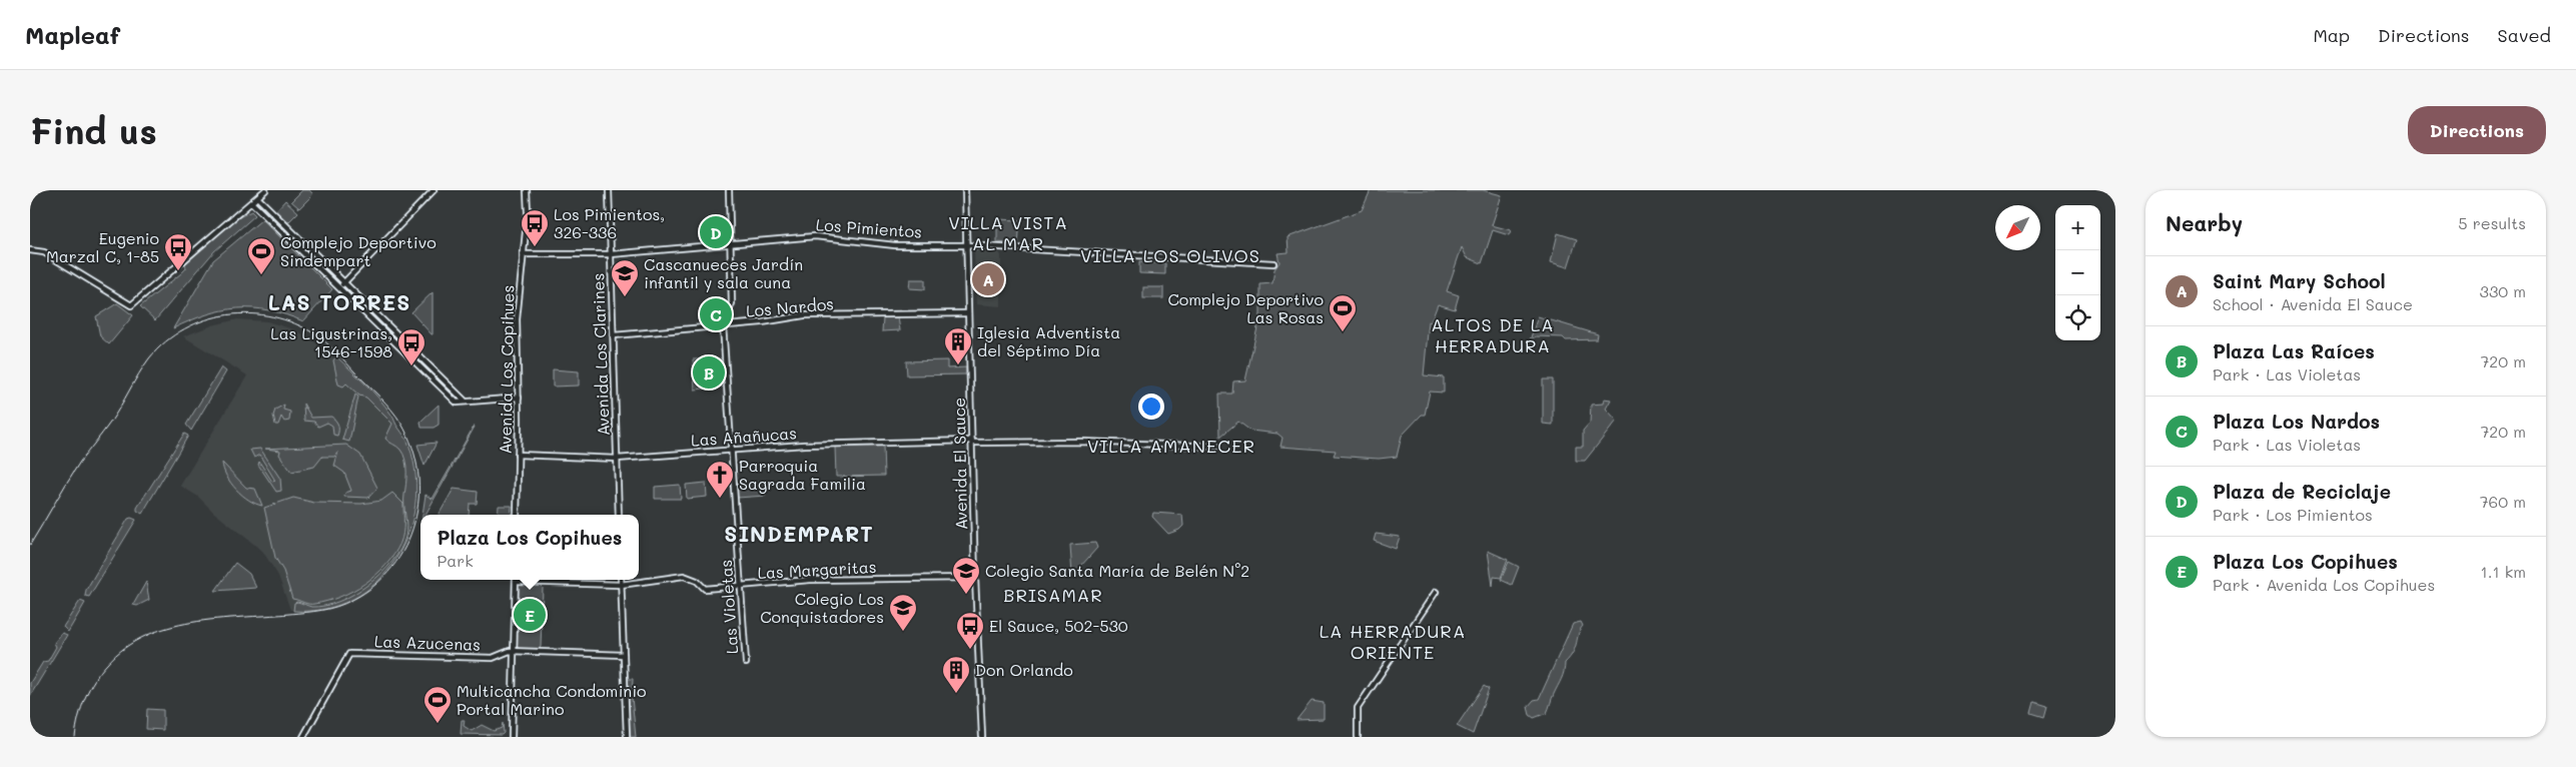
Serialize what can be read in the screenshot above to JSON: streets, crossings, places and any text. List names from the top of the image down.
{
  "streets": {
    "main road": [
      "Los Pimientos",
      "Los Nardos",
      "Avenida Los Clarines",
      "Avenida Los Copihues",
      "Las Añañucas",
      "Avenida El Sauce",
      "Las Margaritas",
      "Las Violetas",
      "Las Azucenas"
    ]
  },
  "crossings": [
    ["Los Pimientos", "Avenida Los Clarines"],
    ["Los Pimientos", "Avenida Los Copihues"],
    ["Los Pimientos", "Avenida El Sauce"],
    ["Los Pimientos", "Las Violetas"],
    ["Los Nardos", "Avenida Los Clarines"],
    ["Los Nardos", "Avenida El Sauce"],
    ["Los Nardos", "Las Violetas"],
    ["Avenida Los Clarines", "Las Añañucas"],
    ["Avenida Los Copihues", "Las Añañucas"],
    ["Las Añañucas", "Avenida El Sauce"],
    ["Las Añañucas", "Las Violetas"],
    ["Avenida El Sauce", "Las Margaritas"],
    ["Las Margaritas", "Las Violetas"]
  ],
  "districts": [
    "VILLA VISTA AL MAR",
    "VILLA LOS OLIVOS",
    "LAS TORRES",
    "ALTOS DE LA HERRADURA",
    "VILLA AMANECER",
    "SINDEMPART",
    "BRISAMAR",
    "LA HERRADURA ORIENTE"
  ],
  "places": {
    "bus stop": [
      "Los Pimientos, 326-336",
      "Eugenio Marzal C, 1-85",
      "Las Ligustrinas, 1546-1598",
      "El Sauce, 502-530"
    ],
    "sports": ["Complejo Deportivo Sindempart", "Complejo Deportivo Las Rosas", "Multicancha Condominio Portal Marino"],
    "school or university": ["Cascanueces Jardín infantil y sala cuna", "Colegio Santa María de Belén N°2", "Colegio Los Conquistadores"],
    "building": ["Iglesia Adventista del Séptimo Día", "Don Orlando"],
    "church": ["Parroquia Sagrada Familia"]
  },
  "north": "bottom left",
  "page": {
    "header": "Mapleaf",
    "nav": ["Map", "Directions", "Saved"],
    "buttons": "Directions",
    "title": "Find us",
    "heading": ["Nearby", "5 results"],
    "map_buttons": ["+", "−"],
    "pins": [
      "D",
      "A",
      "C",
      "B",
      "E"
    ],
    "list": [
      {
        "mark": "A",
        "name": "Saint Mary School",
        "note": "School · Avenida El Sauce",
        "value": "330 m"
      },
      {
        "mark": "B",
        "name": "Plaza Las Raíces",
        "note": "Park · Las Violetas",
        "value": "720 m"
      },
      {
        "mark": "C",
        "name": "Plaza Los Nardos",
        "note": "Park · Las Violetas",
        "value": "720 m"
      },
      {
        "mark": "D",
        "name": "Plaza de Reciclaje",
        "note": "Park · Los Pimientos",
        "value": "760 m"
      },
      {
        "mark": "E",
        "name": "Plaza Los Copihues",
        "note": "Park · Avenida Los Copihues",
        "value": "1.1 km"
      }
    ],
    "popup": ["Plaza Los Copihues", "Park"]
  }
}
